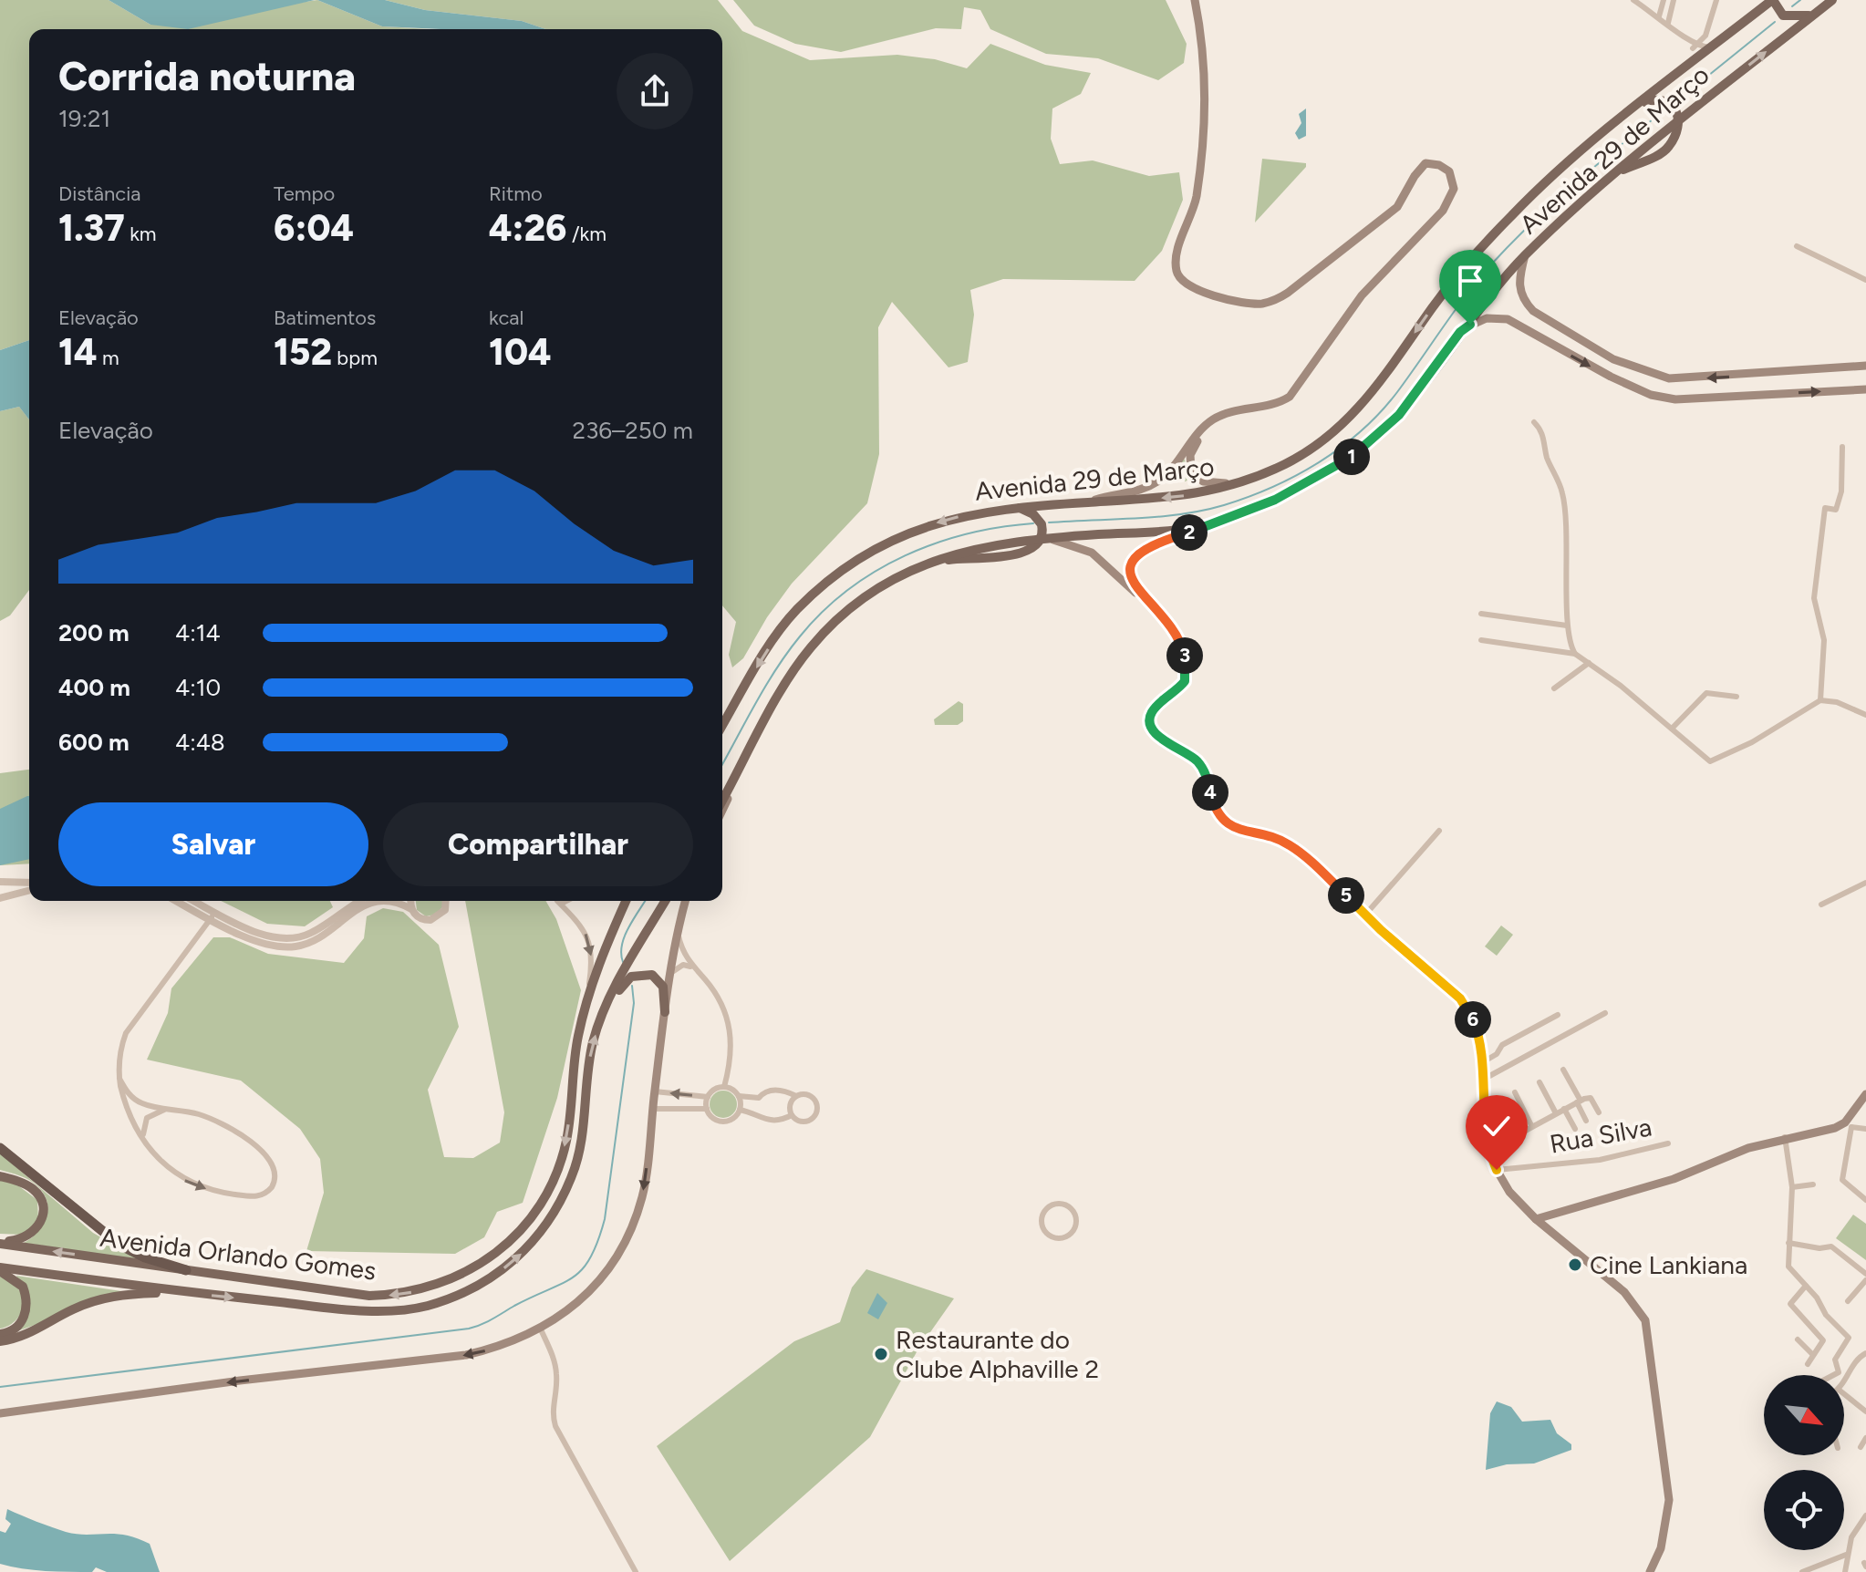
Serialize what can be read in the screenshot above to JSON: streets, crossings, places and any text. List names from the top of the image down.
{
  "streets": {
    "main road": ["Avenida 29 de Março", "Avenida Orlando Gomes"],
    "street": ["Rua Silva"]
  },
  "places": ["Cine Lankiana", "Restaurante do Clube Alphaville 2"],
  "north": "bottom right",
  "page": {
    "heading": ["Corrida noturna", "19:21"],
    "stats": [
      ["Distância", "1.37 km"],
      ["Tempo", "6:04"],
      ["Ritmo", "4:26 /km"],
      ["Elevação", "14 m"],
      ["Batimentos", "152 bpm"],
      ["kcal", "104"]
    ],
    "chart": ["Elevação", "236–250 m"],
    "pins": [
      "1",
      "2",
      "3",
      "4",
      "5",
      "6"
    ],
    "list": [
      {
        "name": "200 m",
        "note": "4:14"
      },
      {
        "name": "400 m",
        "note": "4:10"
      },
      {
        "name": "600 m",
        "note": "4:48"
      }
    ],
    "buttons": ["Salvar", "Compartilhar"]
  }
}
